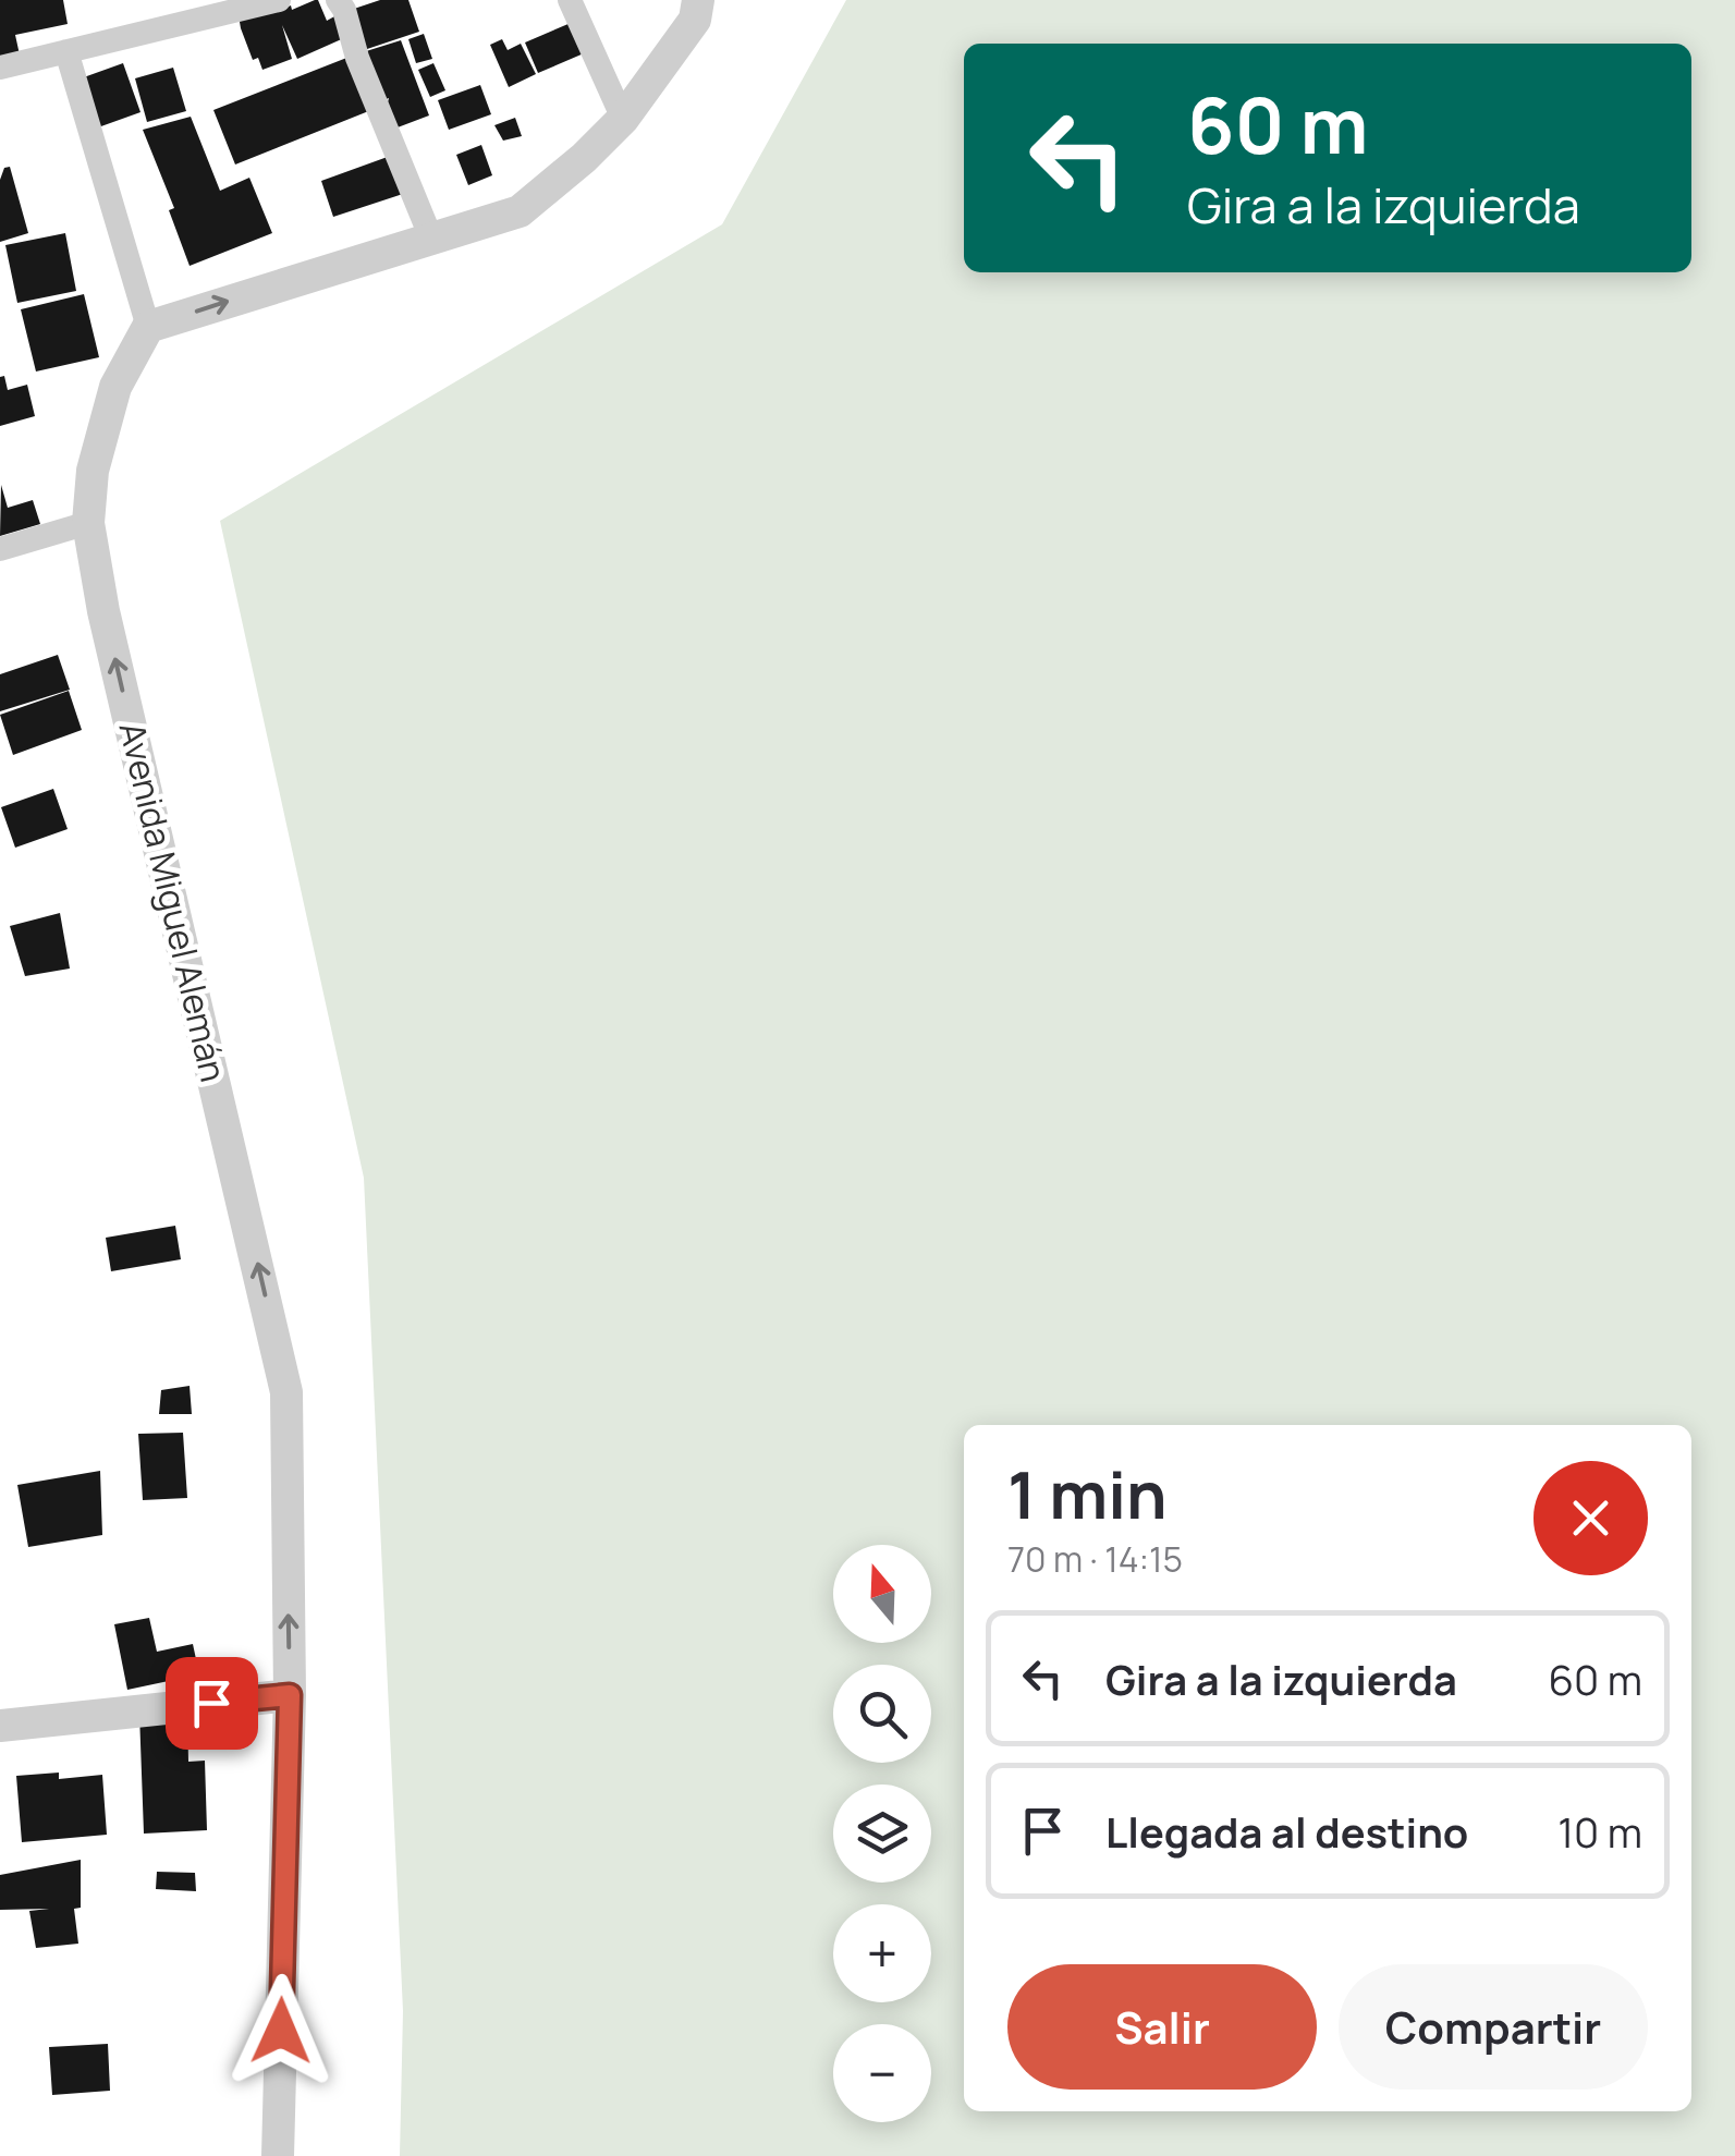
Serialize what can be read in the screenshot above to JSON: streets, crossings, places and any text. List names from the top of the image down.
{
  "streets": {
    "street": ["Avenida Miguel Alemán"]
  },
  "one_way": ["Avenida Miguel Alemán"],
  "north": "top",
  "page": {
    "turn": ["60 m", "Gira a la izquierda"],
    "heading": ["1 min", "70 m · 14:15"],
    "map_buttons": ["+", "−"],
    "list": [
      {
        "name": "Gira a la izquierda",
        "value": "60 m"
      },
      {
        "name": "Llegada al destino",
        "value": "10 m"
      }
    ],
    "buttons": ["Salir", "Compartir"]
  }
}
